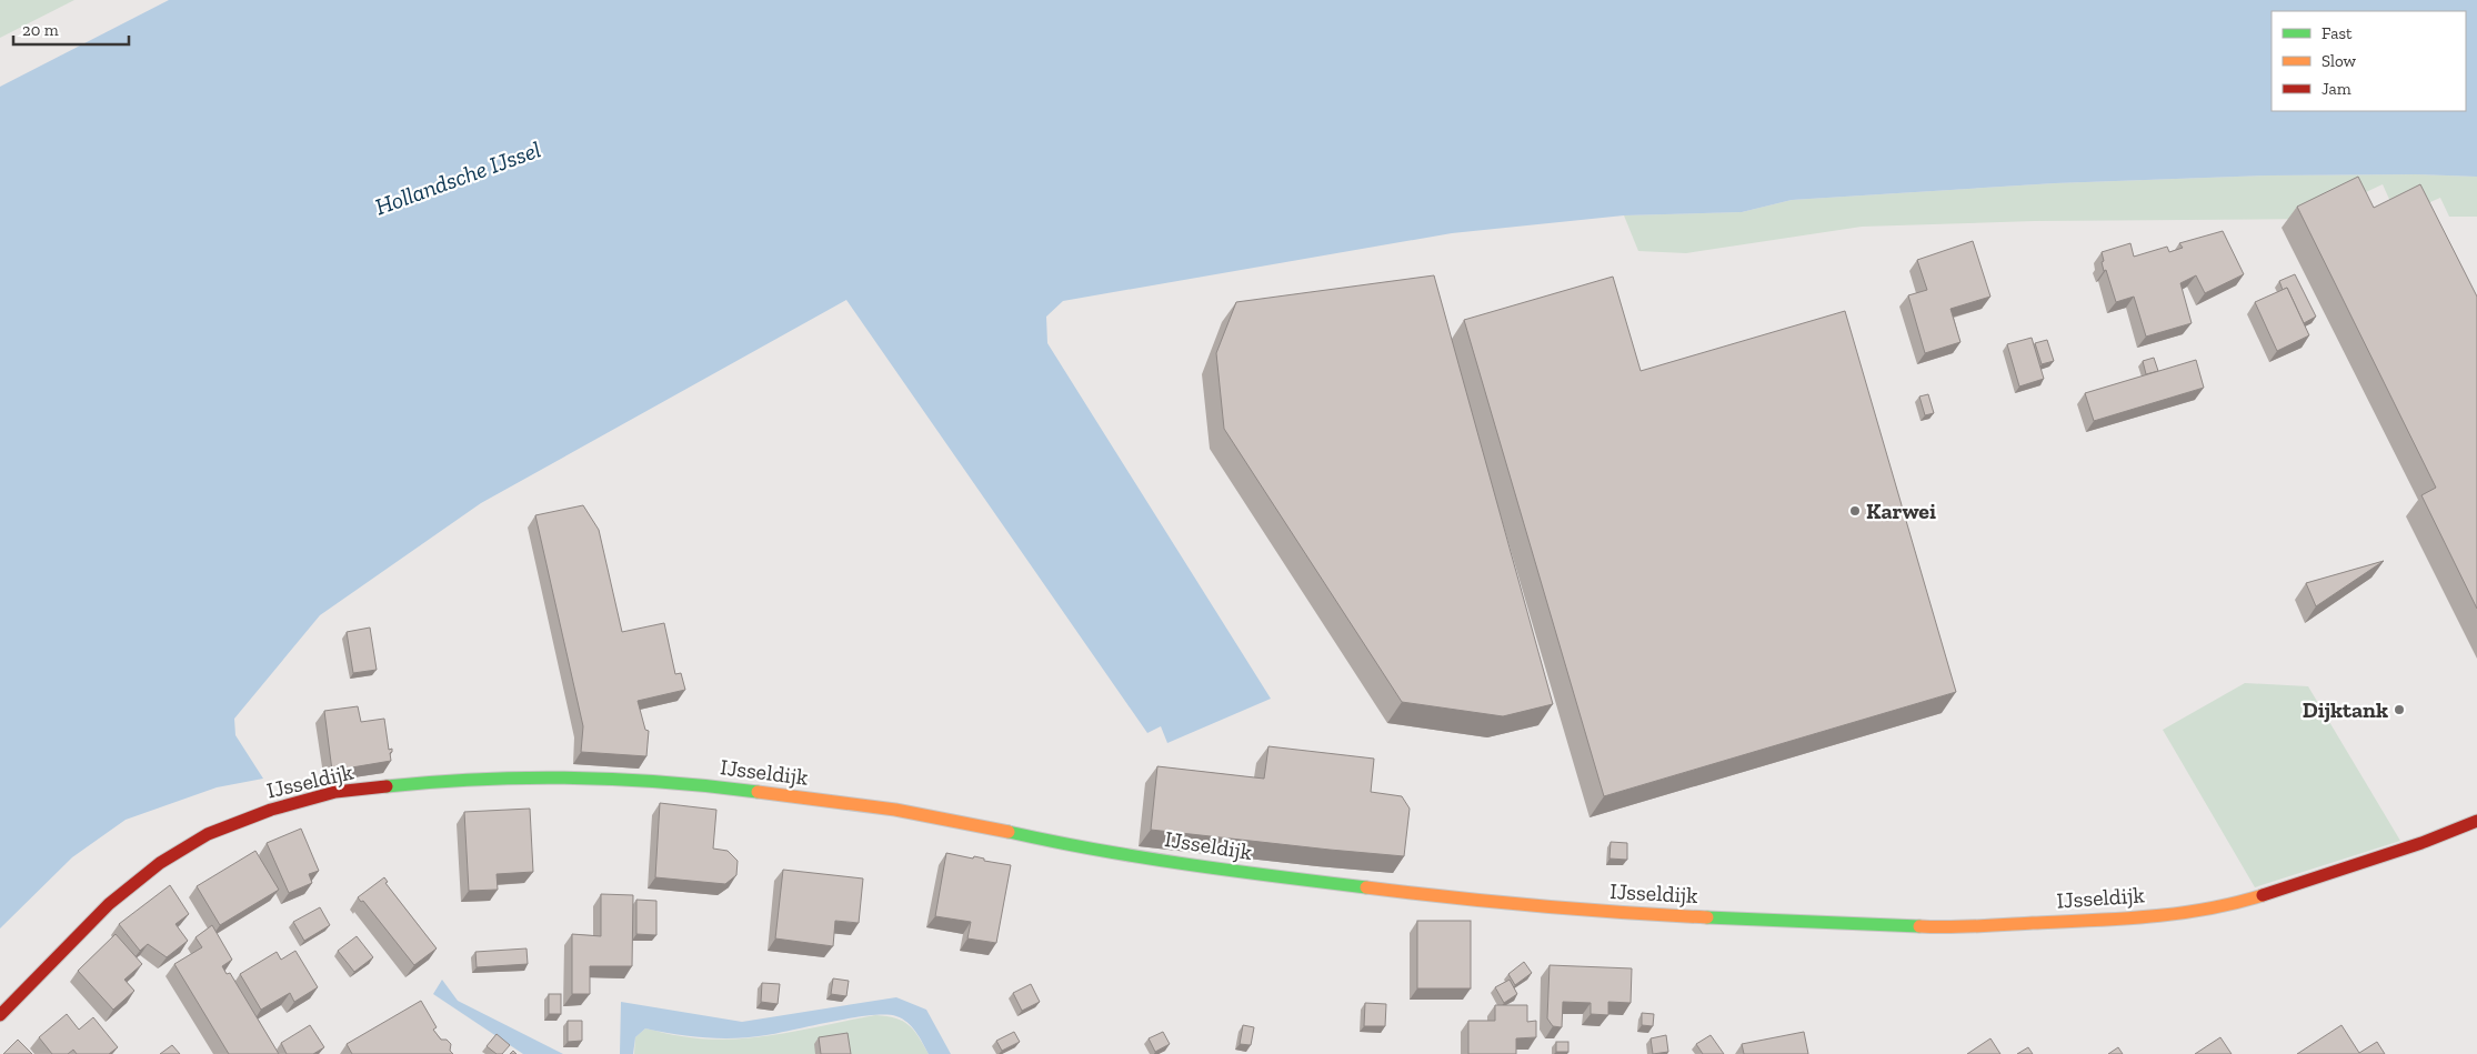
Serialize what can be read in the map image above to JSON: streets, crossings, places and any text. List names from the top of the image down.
{
  "streets": {
    "street": ["IJsseldijk"]
  },
  "water": ["Hollandsche IJssel"],
  "places": ["Karwei", "Dijktank"],
  "legend": ["Fast", "Slow", "Jam"],
  "scale_bar": "20 m"
}
